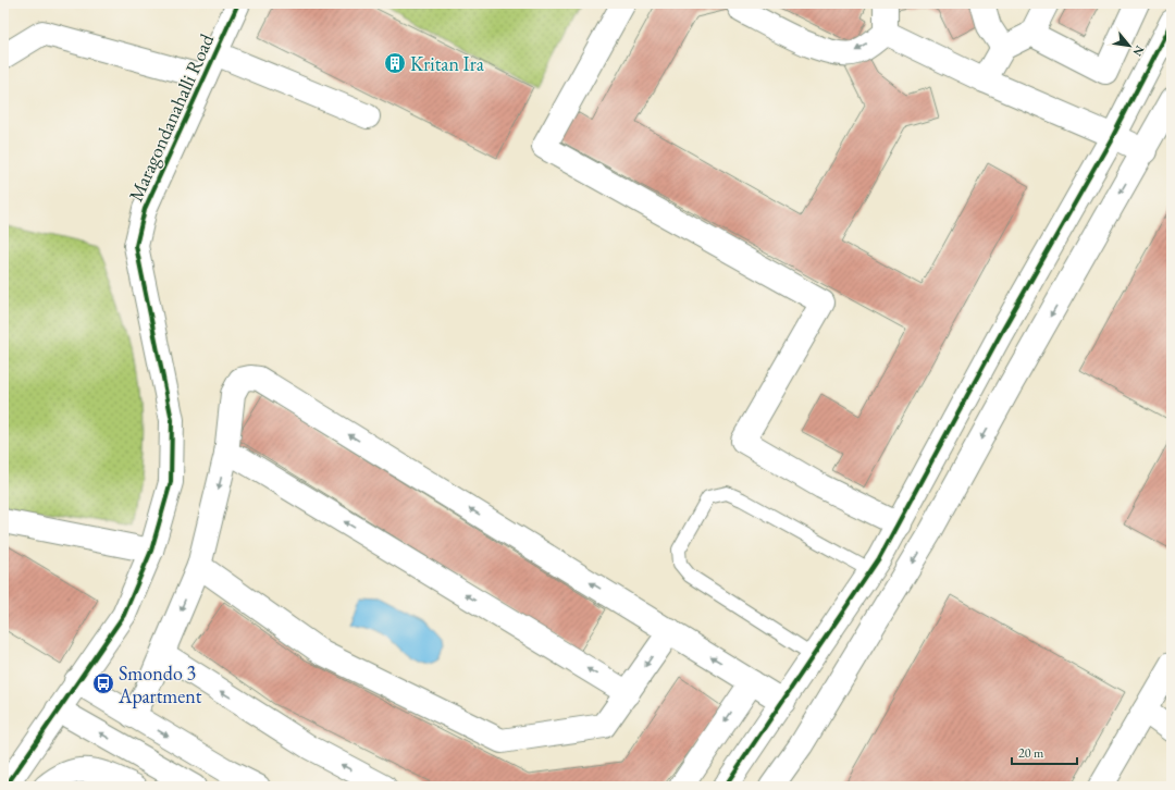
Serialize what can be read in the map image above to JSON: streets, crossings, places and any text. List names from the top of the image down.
{
  "streets": {
    "street": ["Maragondanahalli Road"]
  },
  "places": {
    "building": ["Kritan Ira"],
    "bus stop": ["Smondo 3 Apartment"]
  },
  "scale_bar": "20 m",
  "north": "bottom right"
}
